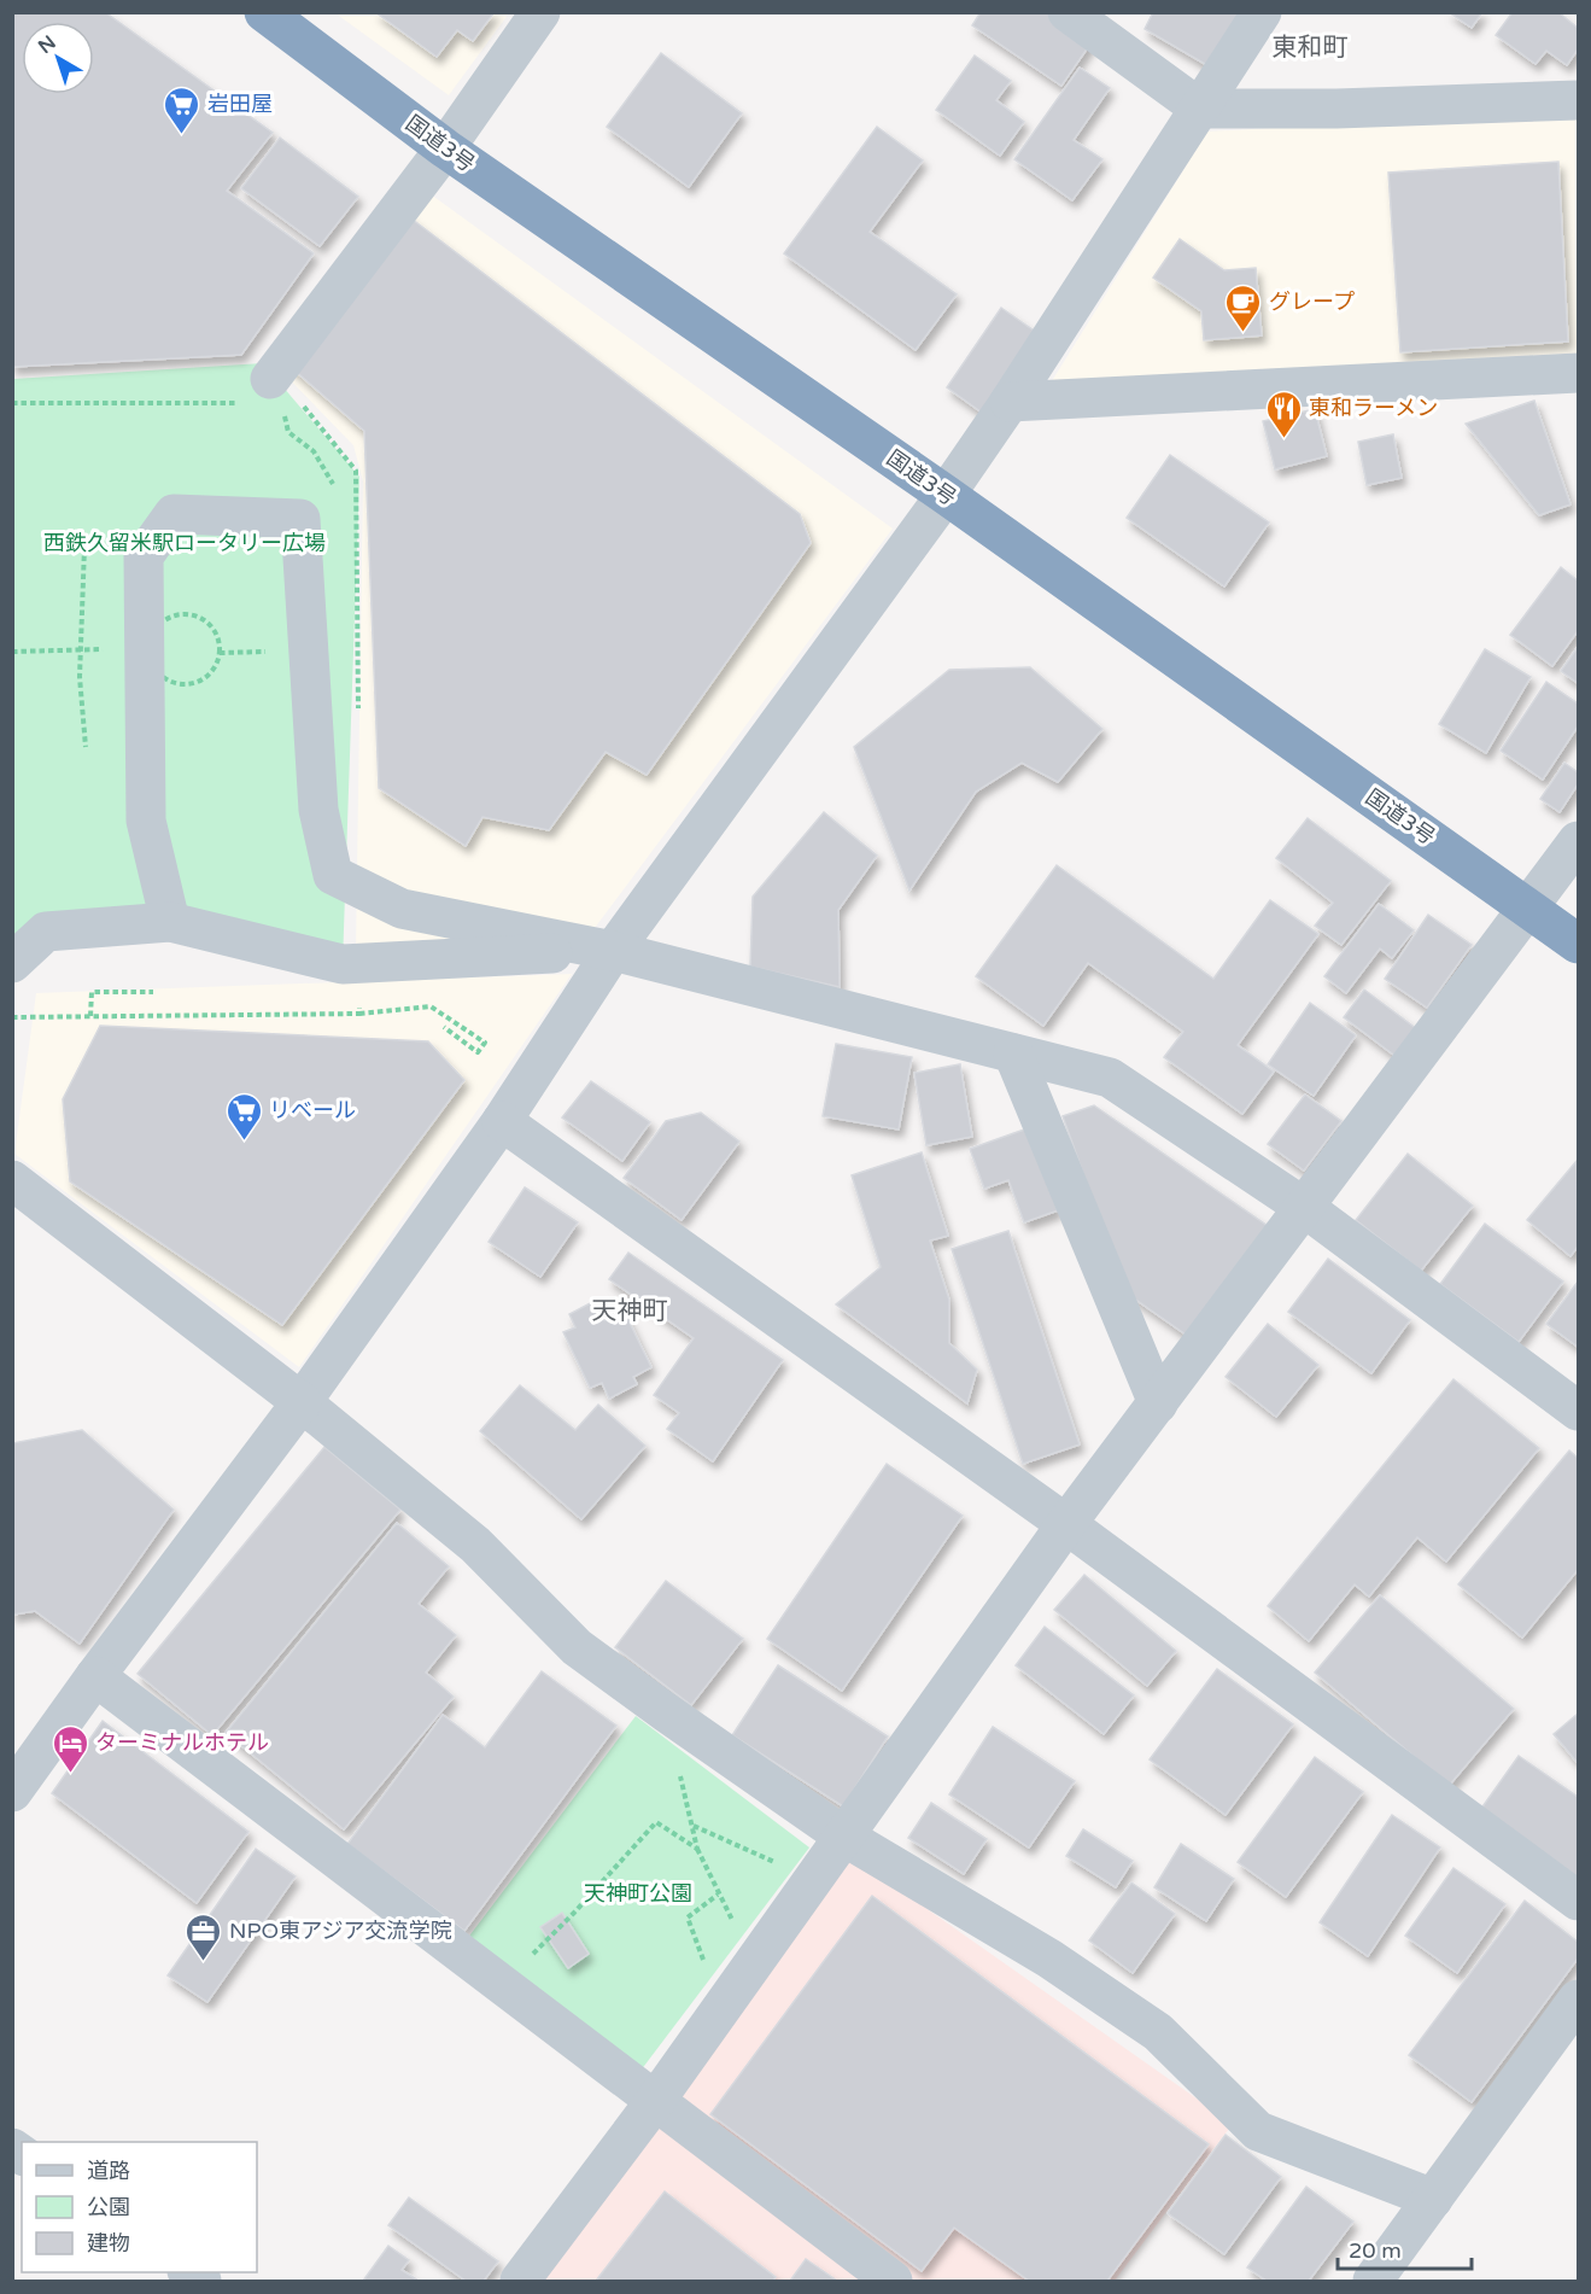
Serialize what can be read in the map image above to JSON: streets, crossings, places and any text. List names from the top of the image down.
{
  "streets": {
    "highway": ["国道3号"]
  },
  "districts": ["東和町", "天神町"],
  "parks": ["西鉄久留米駅ロータリー広場", "天神町公園"],
  "places": {
    "supermarket": ["岩田屋", "リベール"],
    "cafe": ["グレープ"],
    "restaurant": ["東和ラーメン"],
    "hotel": ["ターミナルホテル"],
    "office": ["NPO東アジア交流学院"]
  },
  "legend": ["道路", "公園", "建物"],
  "scale_bar": "20 m",
  "north": "top left"
}
